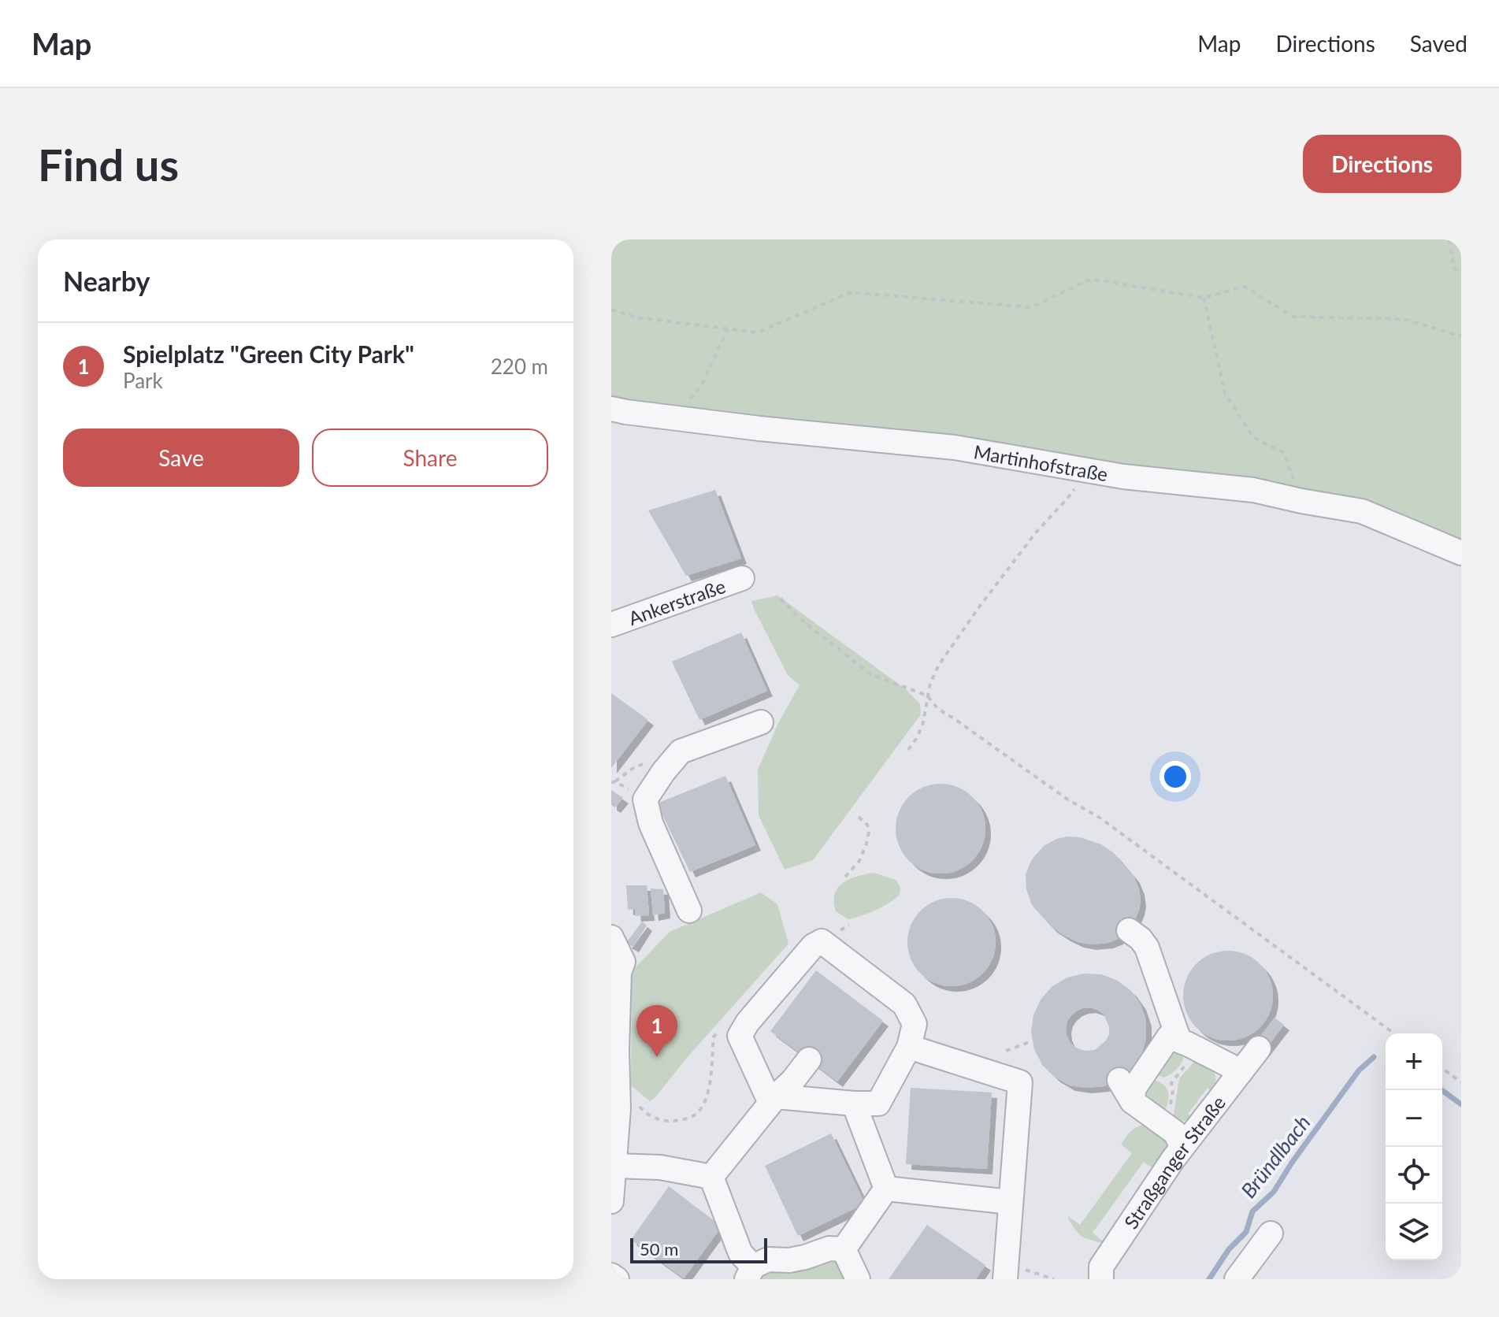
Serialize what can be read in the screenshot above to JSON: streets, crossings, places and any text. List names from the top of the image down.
{
  "streets": {
    "street": ["Martinhofstraße", "Ankerstraße", "Straßganger Straße"]
  },
  "water": ["Bründlbach"],
  "scale_bar": "50 m",
  "page": {
    "header": "Map",
    "nav": ["Map", "Directions", "Saved"],
    "buttons": [
      "Directions",
      ["Save", "Share"]
    ],
    "title": "Find us",
    "heading": "Nearby",
    "list": [
      {
        "mark": "1",
        "name": "Spielplatz \"Green City Park\"",
        "note": "Park",
        "value": "220 m"
      }
    ],
    "pins": "1",
    "map_buttons": ["+", "−"],
    "scale": "50 m"
  }
}
